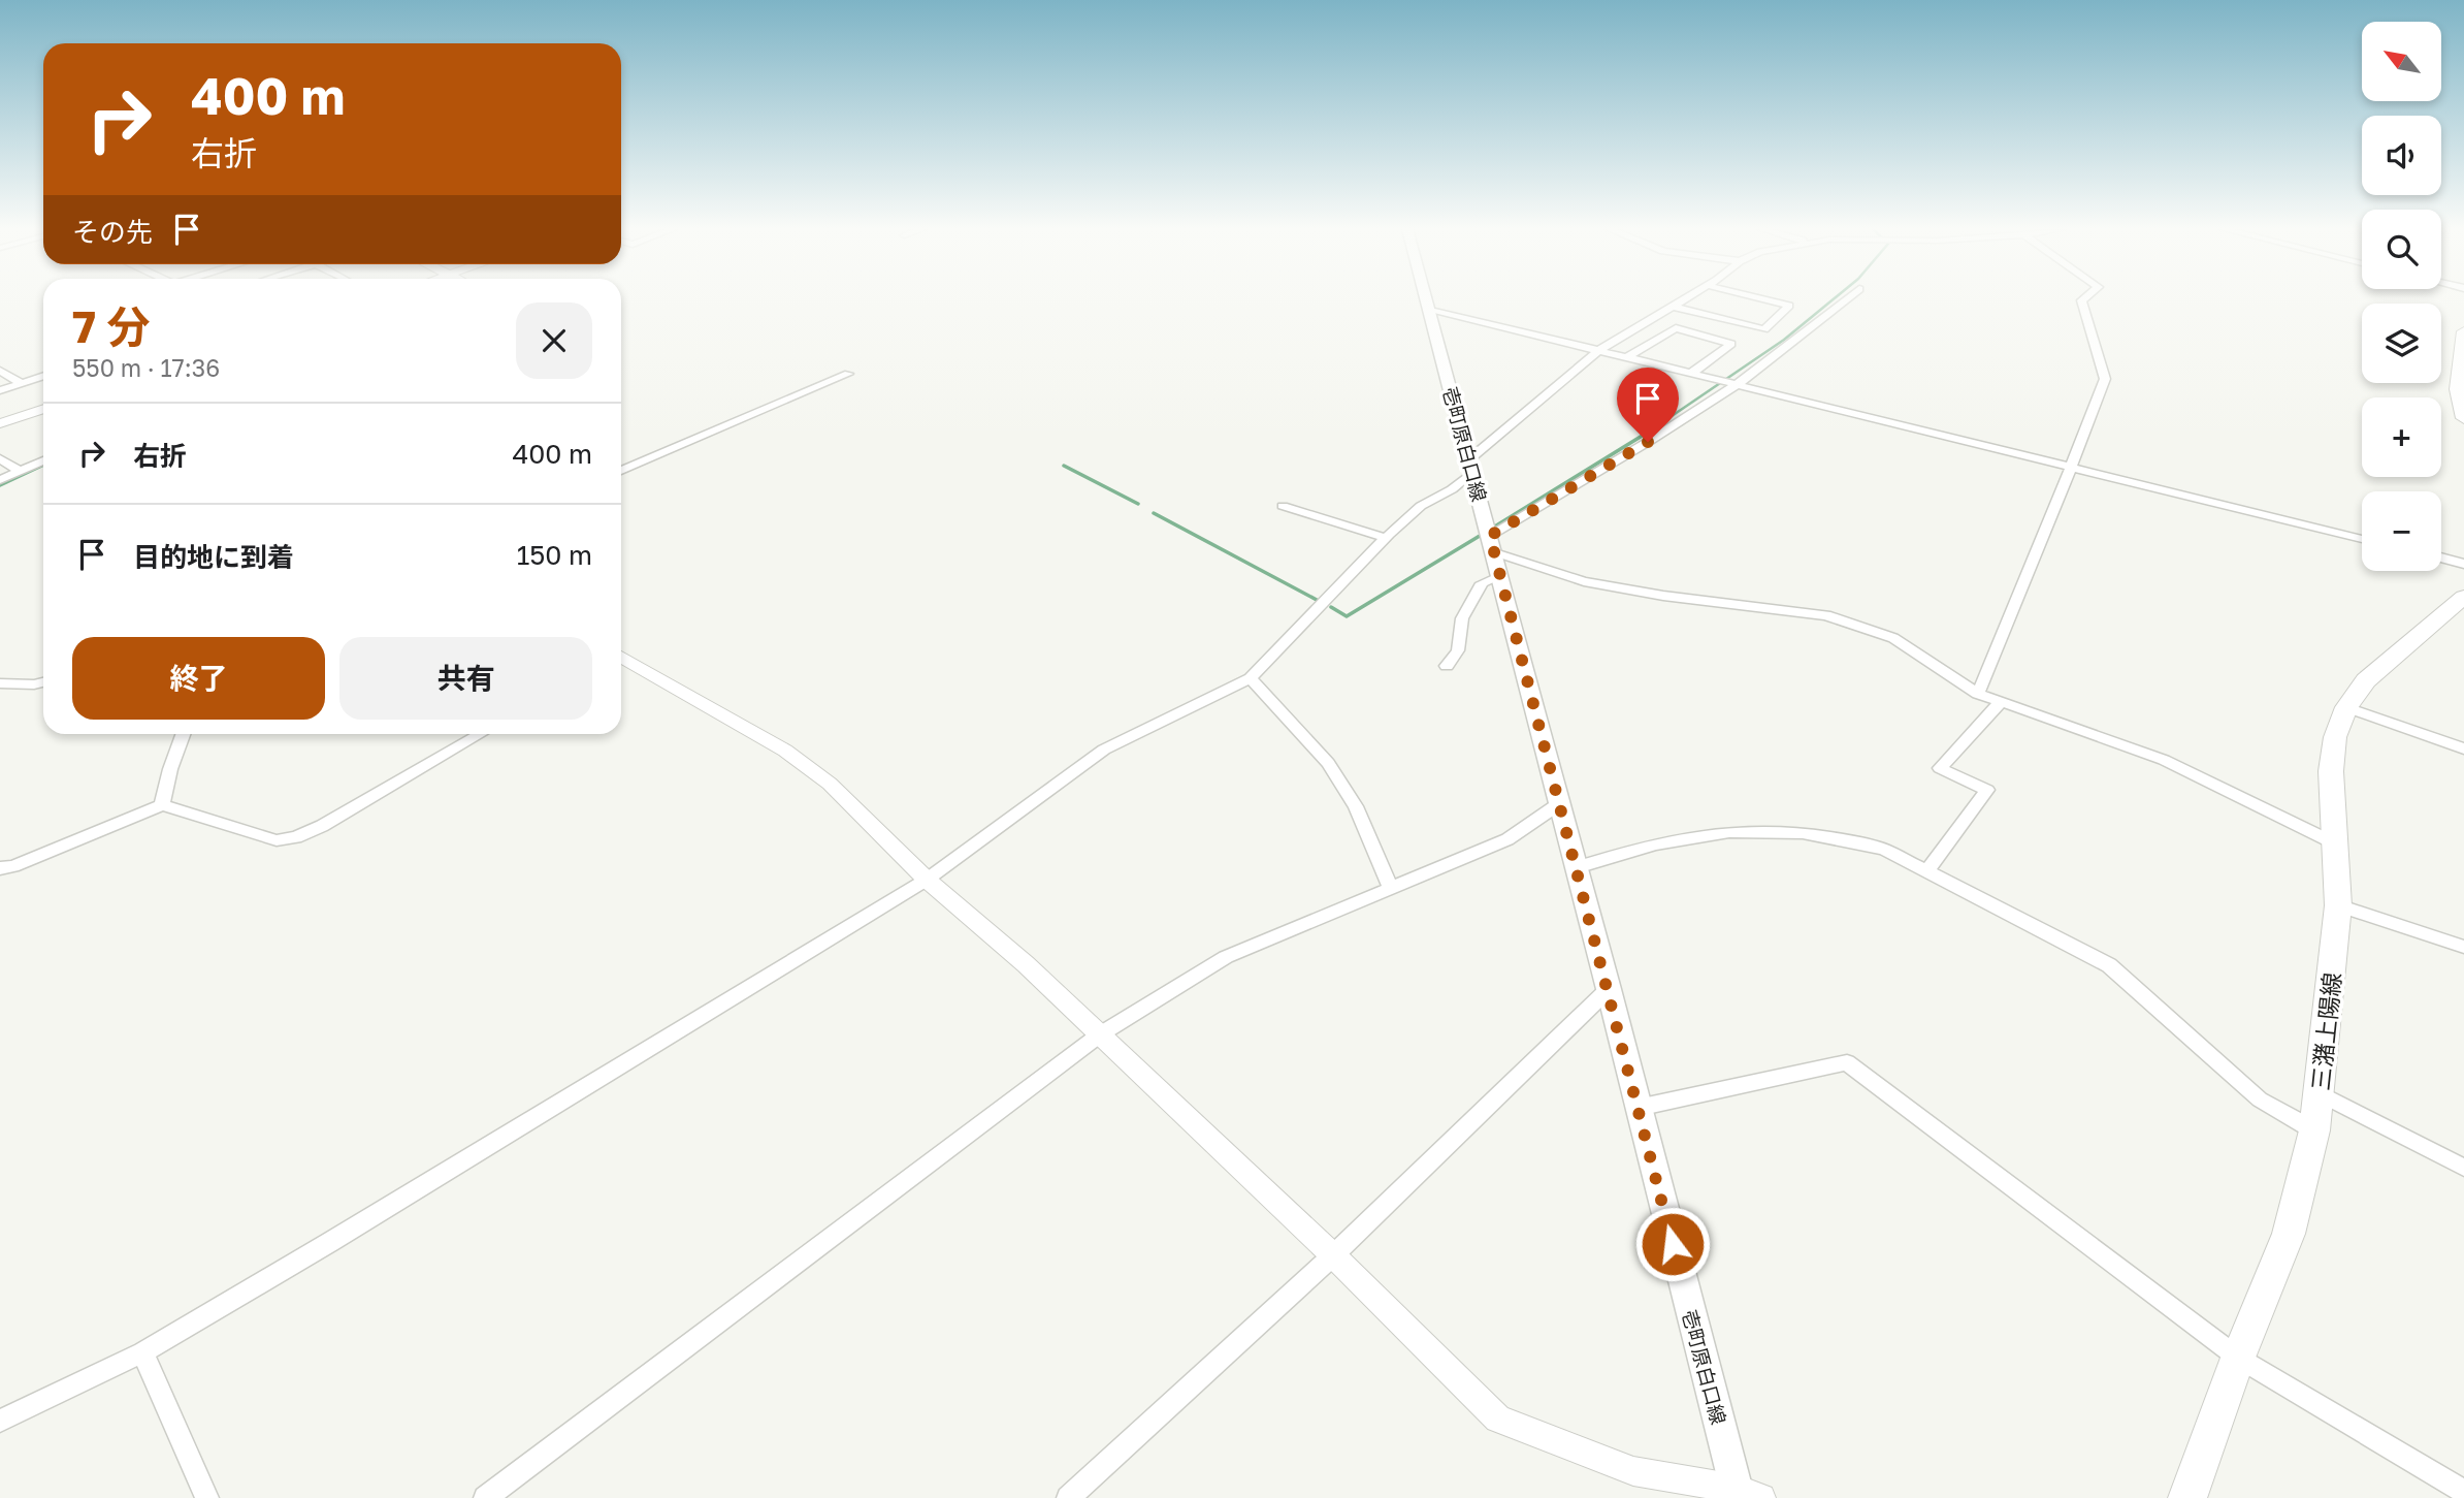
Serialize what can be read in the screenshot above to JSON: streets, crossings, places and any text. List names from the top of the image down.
{
  "streets": {
    "main road": ["壱町原白口線", "三潴上陽線"]
  },
  "north": "top left",
  "page": {
    "map_buttons": ["+", "−"],
    "turn": ["400 m", "右折"],
    "then": "その先",
    "heading": ["7 分", "550 m · 17:36"],
    "list": [
      {
        "name": "右折",
        "value": "400 m"
      },
      {
        "name": "目的地に到着",
        "value": "150 m"
      }
    ],
    "buttons": ["終了", "共有"]
  }
}
